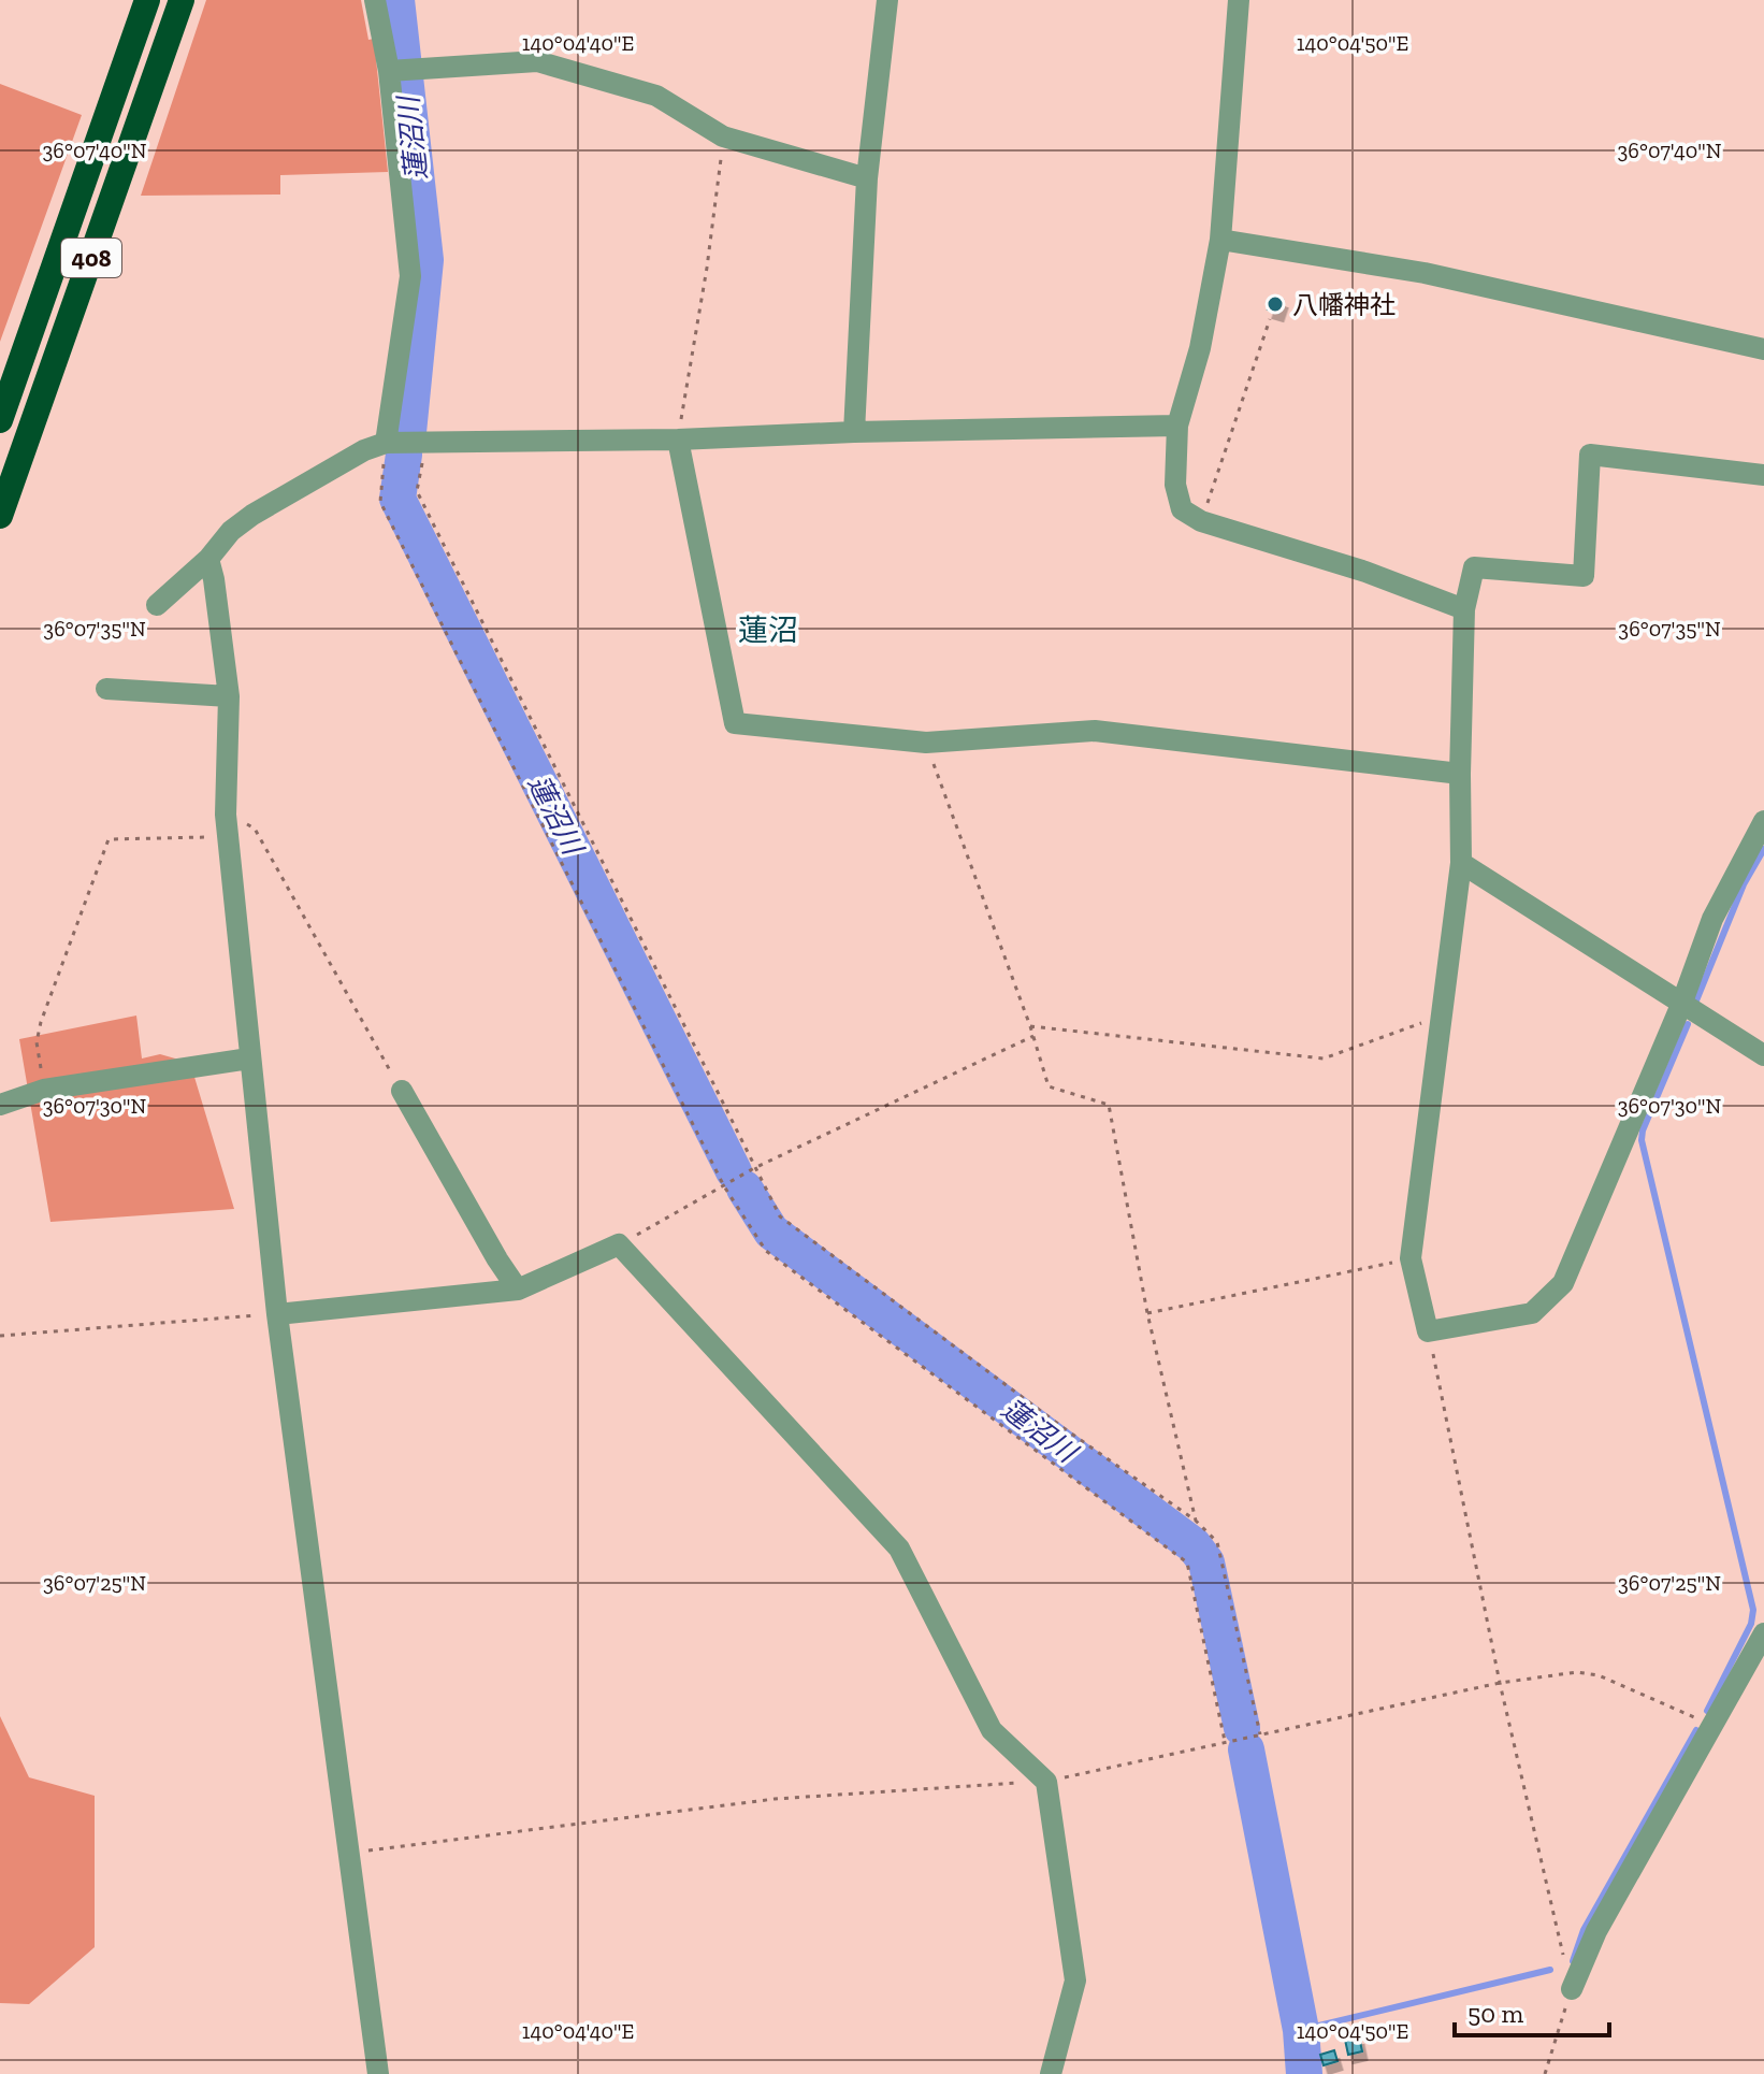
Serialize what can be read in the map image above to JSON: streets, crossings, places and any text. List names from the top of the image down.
{
  "streets": {
    "highway": ["408"]
  },
  "districts": ["蓮沼"],
  "water": ["蓮沼川"],
  "places": ["八幡神社"],
  "scale_bar": "50 m",
  "coordinates": [
    "140°04'40\"E",
    "140°04'50\"E",
    "36°07'40\"N",
    "36°07'35\"N",
    "36°07'30\"N",
    "36°07'25\"N"
  ]
}
